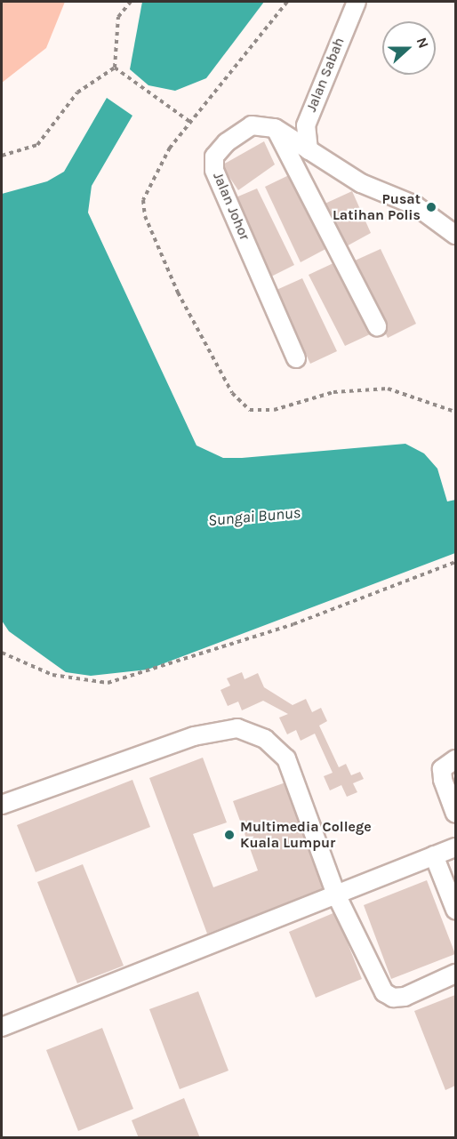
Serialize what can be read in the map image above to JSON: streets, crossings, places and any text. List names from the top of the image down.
{
  "streets": {
    "lane": ["Jalan Sabah", "Jalan Johor"]
  },
  "water": ["Sungai Bunus"],
  "places": ["Pusat Latihan Polis", "Multimedia College Kuala Lumpur"],
  "north": "right"
}
